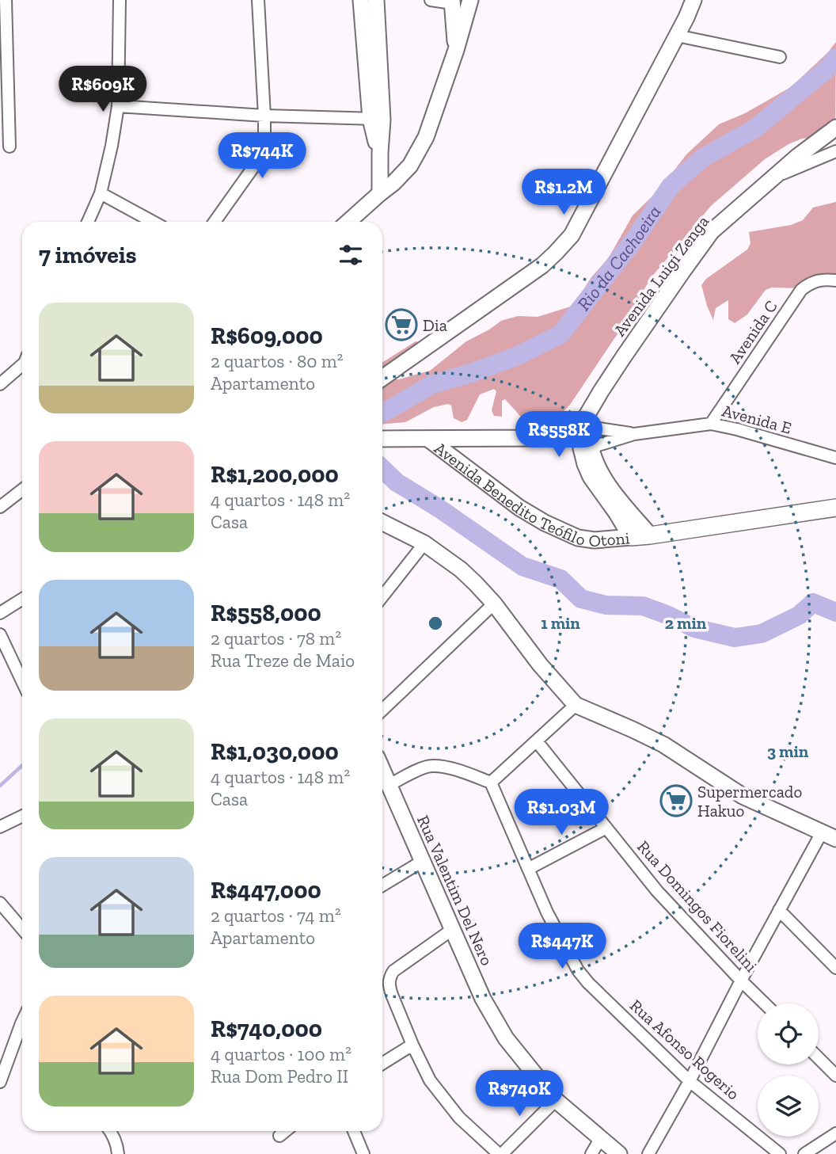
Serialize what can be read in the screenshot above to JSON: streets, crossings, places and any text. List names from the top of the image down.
{
  "streets": {
    "main road": ["Avenida Luigi Zenga", "Avenida Benedito Teófilo Otoni", "Rua Valentim Del Nero"],
    "street": [
      "Avenida C",
      "Avenida E",
      "Rua Domingos Fiorelini",
      "Rua Afonso Rogerio"
    ]
  },
  "crossings": [
    ["Avenida Luigi Zenga", "Avenida E"],
    ["Avenida C", "Avenida E"]
  ],
  "water": ["Rio da Cachoeira"],
  "places": {
    "supermarket": ["Dia", "Supermercado Hakuo"]
  },
  "page": {
    "price": [
      "R$609K",
      "R$744K",
      "R$1.2M",
      "R$558K",
      "R$1.03M",
      "R$447K",
      "R$740K"
    ],
    "heading": "7 imóveis",
    "list": [
      {
        "name": "R$609,000",
        "note": "2 quartos · 80 m² · Apartamento"
      },
      {
        "name": "R$1,200,000",
        "note": "4 quartos · 148 m² · Casa"
      },
      {
        "name": "R$558,000",
        "note": "2 quartos · 78 m² · Rua Treze de Maio"
      },
      {
        "name": "R$1,030,000",
        "note": "4 quartos · 148 m² · Casa"
      },
      {
        "name": "R$447,000",
        "note": "2 quartos · 74 m² · Apartamento"
      },
      {
        "name": "R$740,000",
        "note": "4 quartos · 100 m² · Rua Dom Pedro II"
      }
    ]
  },
  "rings": ["1 min", "2 min", "3 min"]
}
